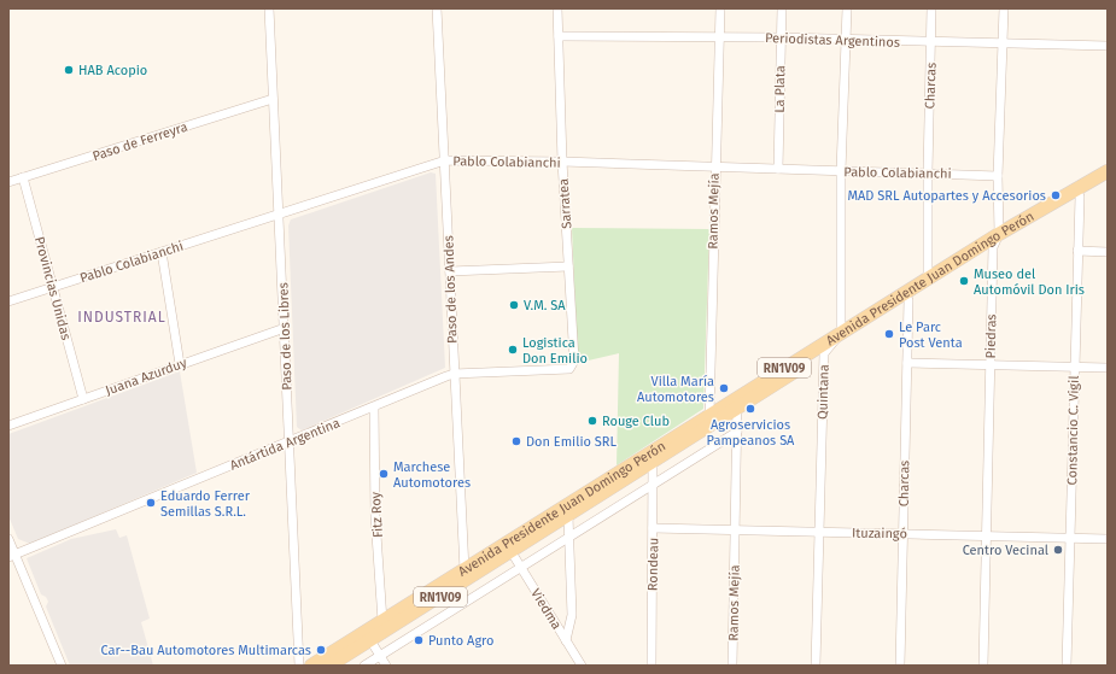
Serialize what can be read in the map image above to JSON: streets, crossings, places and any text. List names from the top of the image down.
{
  "streets": {
    "main road": ["Avenida Presidente Juan Domingo Perón", "RN1V09"],
    "street": [
      "Periodistas Argentinos",
      "Charcas",
      "La Plata",
      "Paso de Ferreyra",
      "Pablo Colabianchi",
      "Sarratea",
      "Ramos Mejía",
      "Provincias Unidas",
      "Paso de los Andes",
      "Paso de los Libres",
      "Piedras",
      "Juana Azurduy",
      "Quintana",
      "Constancio C. Vigil",
      "Antártida Argentina",
      "Fitz Roy",
      "Ituzaingó",
      "Rondeau",
      "Viedma"
    ]
  },
  "crossings": [
    ["Periodistas Argentinos", "Charcas"],
    ["Periodistas Argentinos", "La Plata"],
    ["Periodistas Argentinos", "Sarratea"],
    ["Periodistas Argentinos", "Ramos Mejía"],
    ["Periodistas Argentinos", "Piedras"],
    ["Charcas", "Pablo Colabianchi"],
    ["Charcas", "Avenida Presidente Juan Domingo Perón"],
    ["Charcas", "Ituzaingó"],
    ["La Plata", "Pablo Colabianchi"],
    ["Paso de Ferreyra", "Provincias Unidas"],
    ["Paso de Ferreyra", "Paso de los Libres"],
    ["Pablo Colabianchi", "Sarratea"],
    ["Pablo Colabianchi", "Ramos Mejía"],
    ["Pablo Colabianchi", "Provincias Unidas"],
    ["Pablo Colabianchi", "Paso de los Andes"],
    ["Pablo Colabianchi", "Paso de los Libres"],
    ["Pablo Colabianchi", "Piedras"],
    ["Sarratea", "Antártida Argentina"],
    ["Ramos Mejía", "Avenida Presidente Juan Domingo Perón"],
    ["Ramos Mejía", "Ituzaingó"],
    ["Avenida Presidente Juan Domingo Perón", "Paso de los Andes"],
    ["Avenida Presidente Juan Domingo Perón", "Piedras"],
    ["Avenida Presidente Juan Domingo Perón", "Quintana"],
    ["Avenida Presidente Juan Domingo Perón", "Constancio C. Vigil"],
    ["Avenida Presidente Juan Domingo Perón", "Fitz Roy"],
    ["Avenida Presidente Juan Domingo Perón", "Rondeau"],
    ["Avenida Presidente Juan Domingo Perón", "Viedma"],
    ["Provincias Unidas", "Juana Azurduy"],
    ["Paso de los Andes", "Antártida Argentina"],
    ["Paso de los Libres", "Juana Azurduy"],
    ["Paso de los Libres", "Antártida Argentina"],
    ["Piedras", "Ituzaingó"],
    ["Quintana", "Ituzaingó"],
    ["Constancio C. Vigil", "Ituzaingó"],
    ["Antártida Argentina", "Fitz Roy"],
    ["Ituzaingó", "Rondeau"]
  ],
  "districts": ["INDUSTRIAL"],
  "places": [
    "HAB Acopio",
    "MAD SRL Autopartes y Accesorios",
    "Museo del Automóvil Don Iris",
    "V.M. SA",
    "Le Parc Post Venta",
    "Logistica Don Emilio",
    "Villa María Automotores",
    "Agroservicios Pampeanos SA",
    "Rouge Club",
    "Don Emilio SRL",
    "Marchese Automotores",
    "Eduardo Ferrer Semillas S.R.L.",
    "Centro Vecinal",
    "Punto Agro",
    "Car--Bau Automotores Multimarcas"
  ]
}
